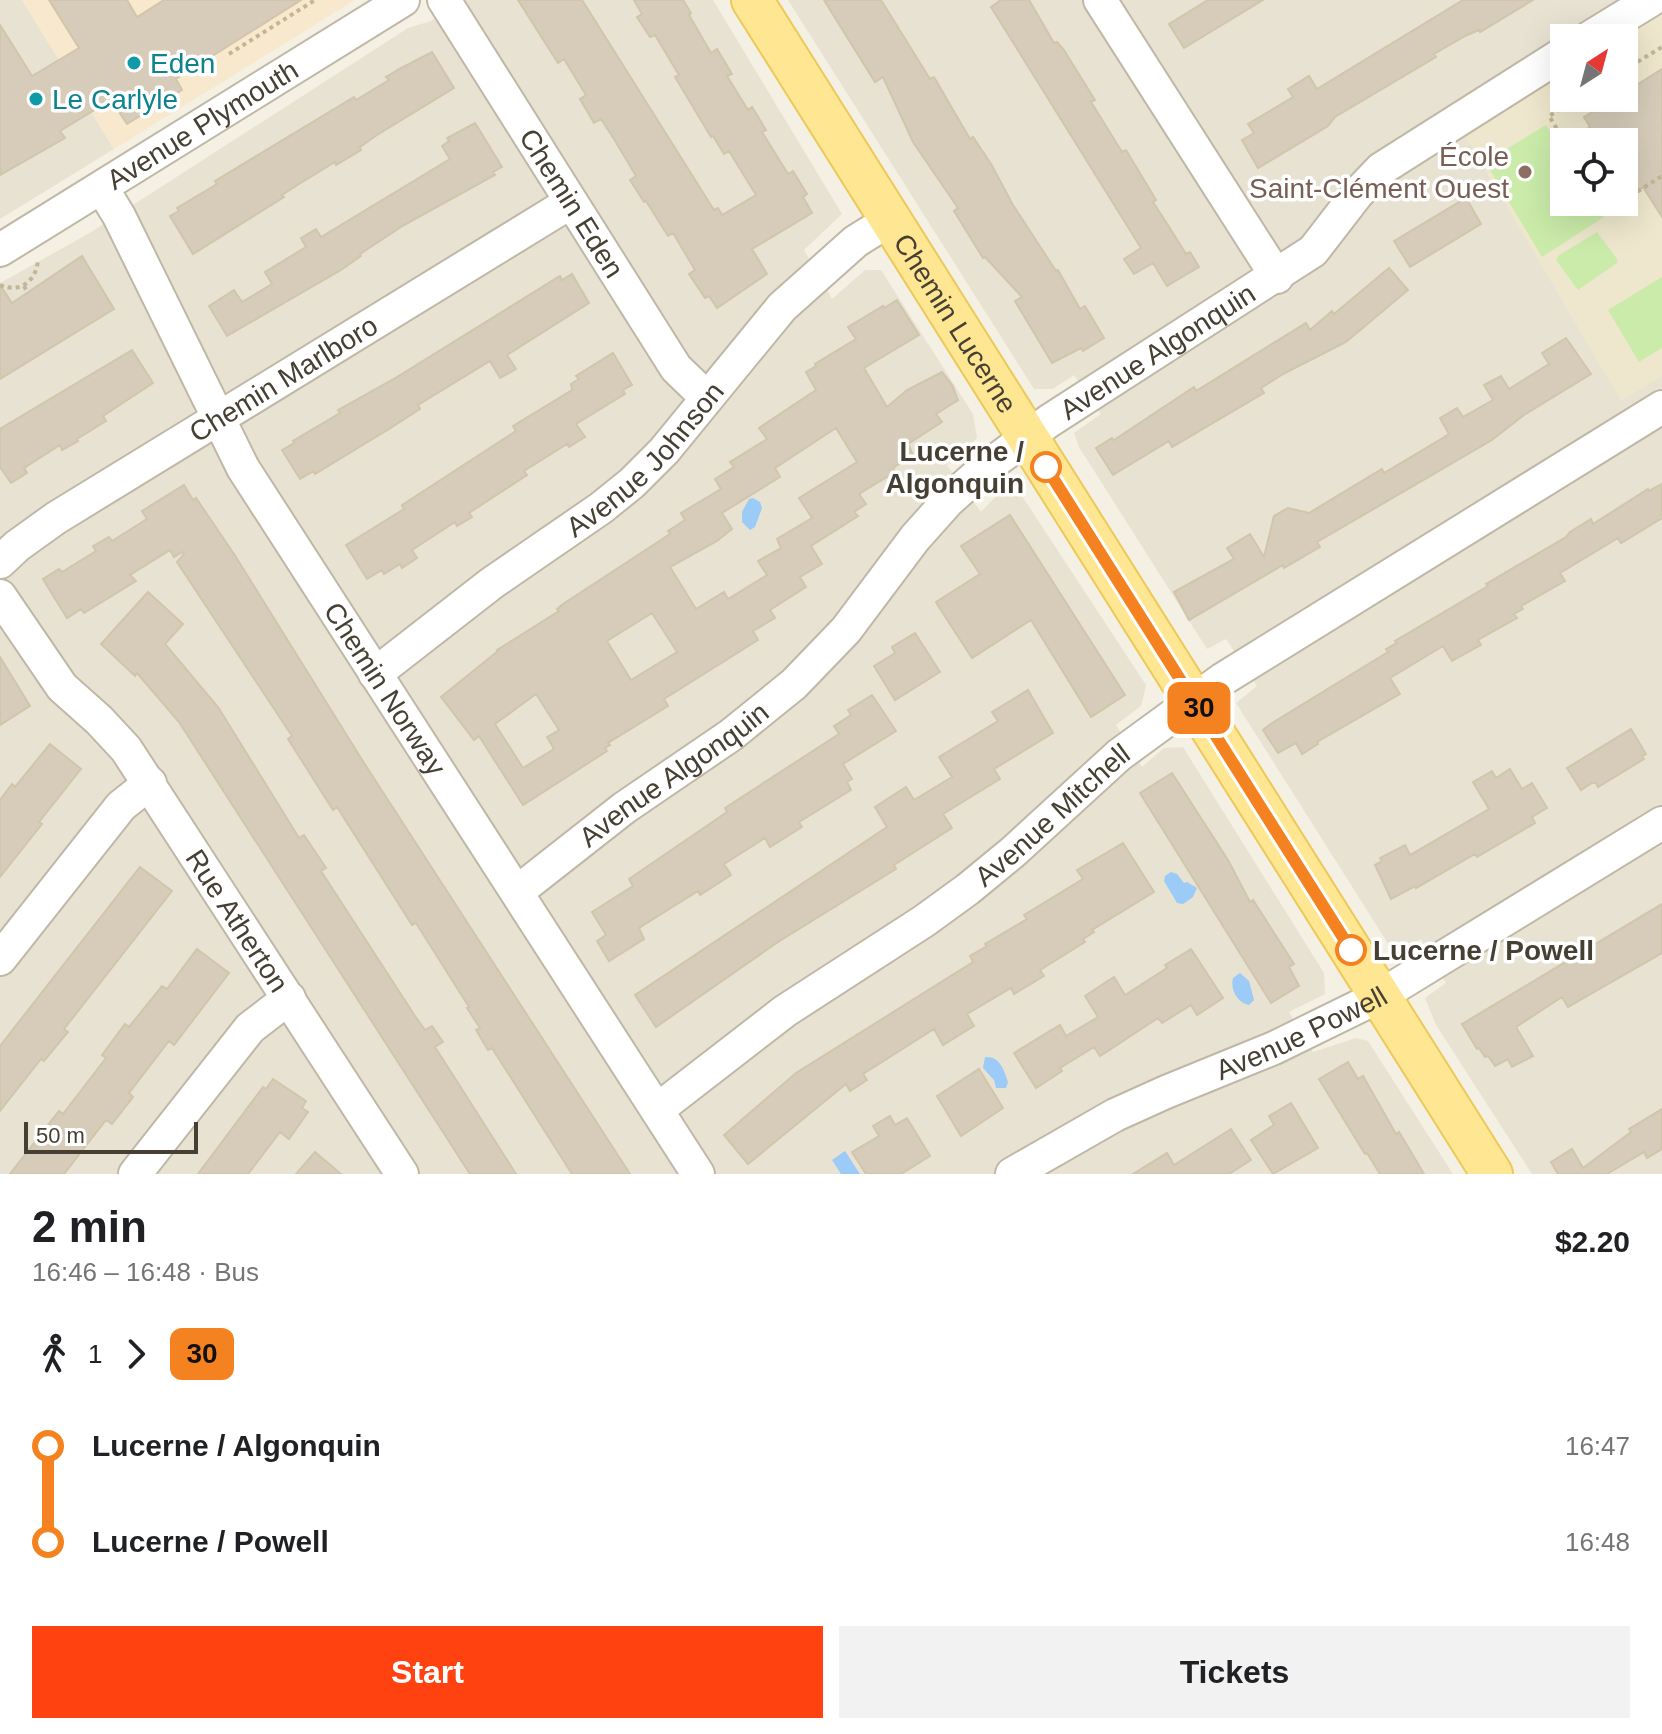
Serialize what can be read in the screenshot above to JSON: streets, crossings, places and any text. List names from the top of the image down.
{
  "streets": {
    "main road": ["Chemin Lucerne"],
    "street": [
      "Avenue Plymouth",
      "Chemin Eden",
      "Avenue Algonquin",
      "Chemin Marlboro",
      "Avenue Johnson",
      "Chemin Norway",
      "Avenue Mitchell",
      "Rue Atherton",
      "Avenue Powell"
    ]
  },
  "crossings": [
    ["Avenue Plymouth", "Chemin Norway"],
    ["Chemin Eden", "Chemin Marlboro"],
    ["Chemin Eden", "Avenue Johnson"],
    ["Chemin Lucerne", "Avenue Algonquin"],
    ["Chemin Lucerne", "Avenue Johnson"],
    ["Chemin Lucerne", "Avenue Mitchell"],
    ["Chemin Lucerne", "Avenue Powell"],
    ["Avenue Algonquin", "Chemin Norway"],
    ["Chemin Marlboro", "Chemin Norway"],
    ["Avenue Johnson", "Chemin Norway"],
    ["Chemin Norway", "Avenue Mitchell"]
  ],
  "places": [
    "Eden",
    "Le Carlyle",
    "École Saint-Clément Ouest",
    "Lucerne / Algonquin",
    "Lucerne / Powell"
  ],
  "lines": ["bus line 30"],
  "scale_bar": "50 m",
  "north": "top right",
  "page": {
    "on_map": "30",
    "scale": "50 m",
    "heading": ["2 min", "16:46 – 16:48 · Bus", "$2.20"],
    "legs": ["1", "30"],
    "list": [
      {
        "name": "Lucerne / Algonquin",
        "value": "16:47"
      },
      {
        "name": "Lucerne / Powell",
        "value": "16:48"
      }
    ],
    "buttons": ["Start", "Tickets"]
  }
}
